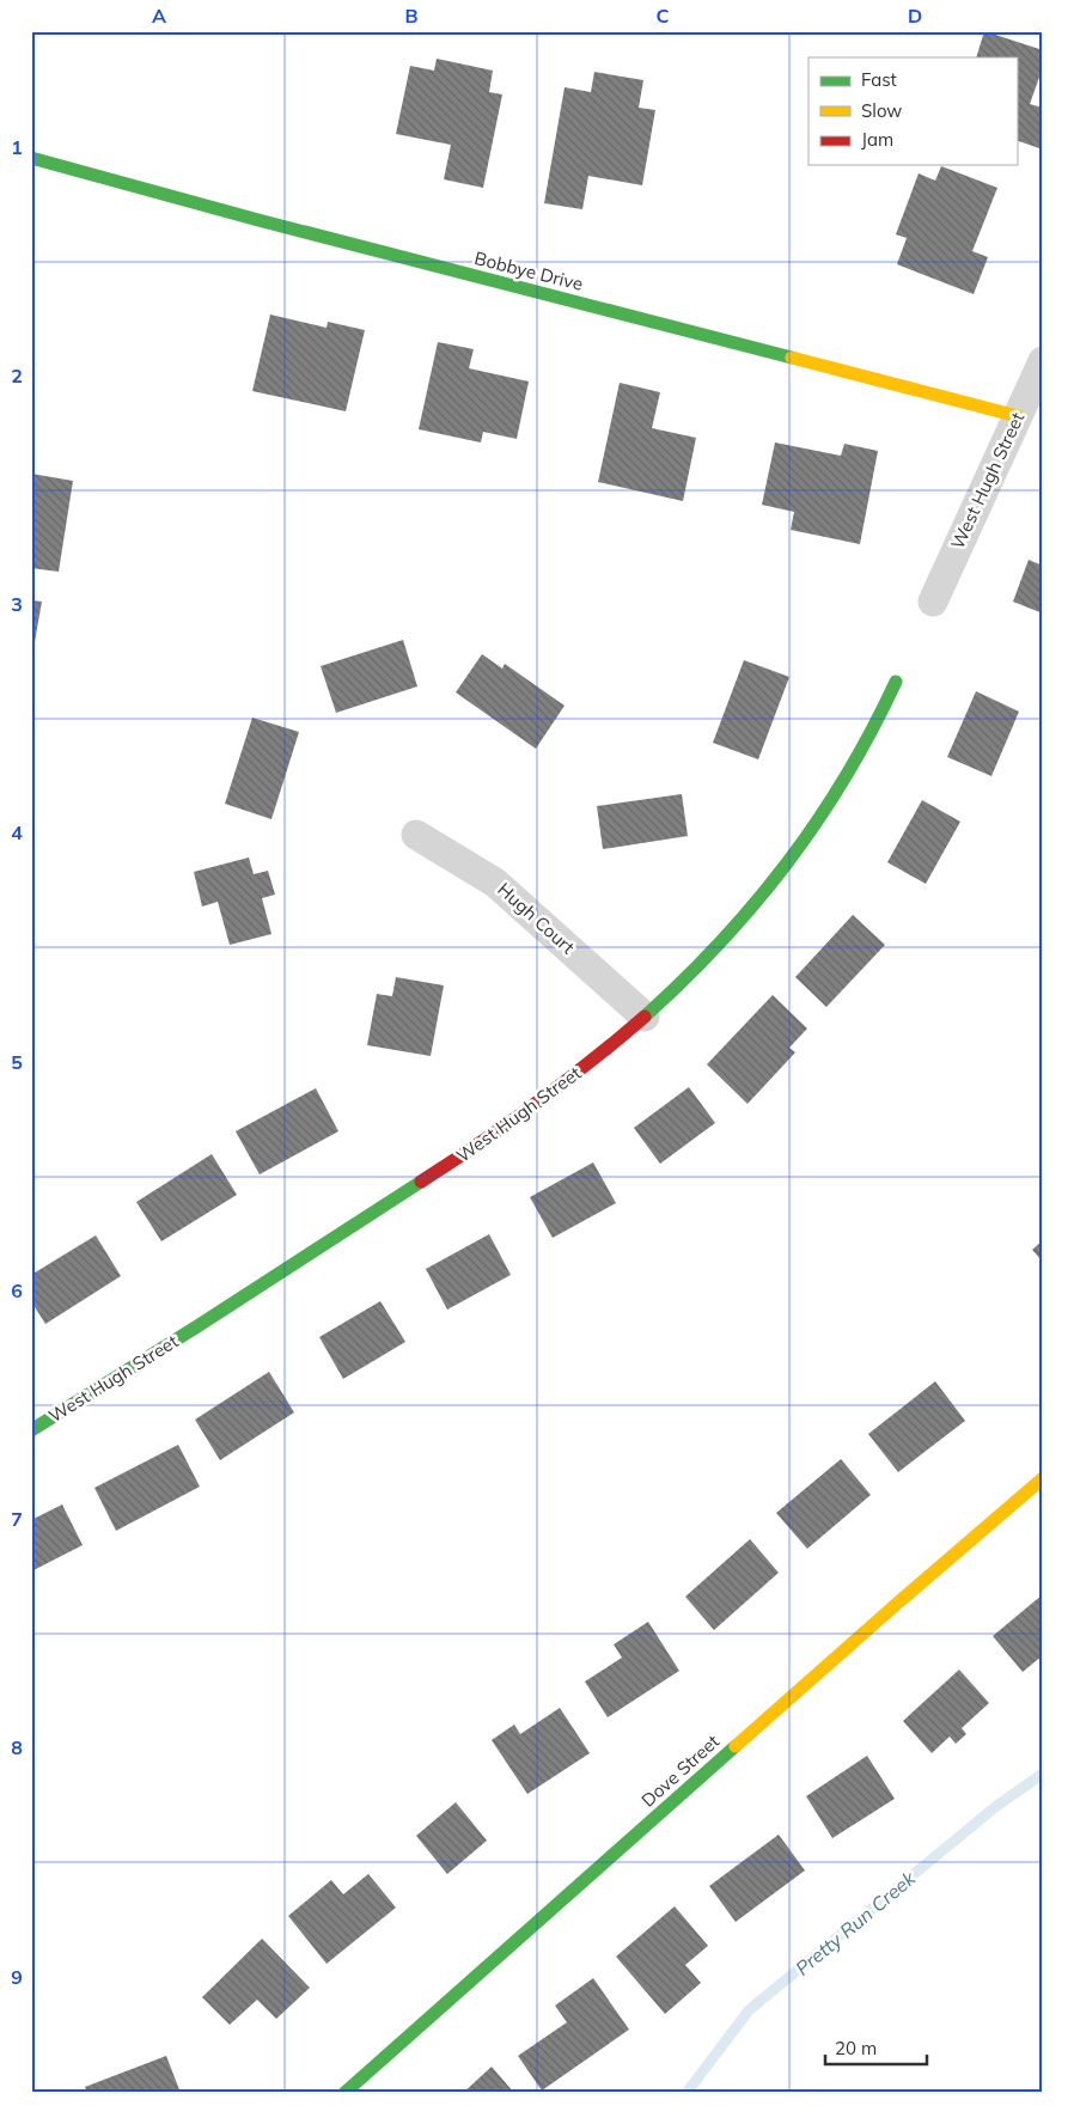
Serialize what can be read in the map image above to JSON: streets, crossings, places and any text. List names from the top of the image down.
{
  "streets": {
    "street": [
      "Bobbye Drive",
      "West Hugh Street",
      "Hugh Court",
      "Dove Street"
    ]
  },
  "crossings": [
    ["Bobbye Drive", "West Hugh Street"],
    ["West Hugh Street", "Hugh Court"]
  ],
  "water": ["Pretty Run Creek"],
  "legend": ["Fast", "Slow", "Jam"],
  "scale_bar": "20 m",
  "grid": {
    "columns": [
      "A",
      "B",
      "C",
      "D"
    ],
    "rows": [
      "1",
      "2",
      "3",
      "4",
      "5",
      "6",
      "7",
      "8",
      "9"
    ]
  }
}
